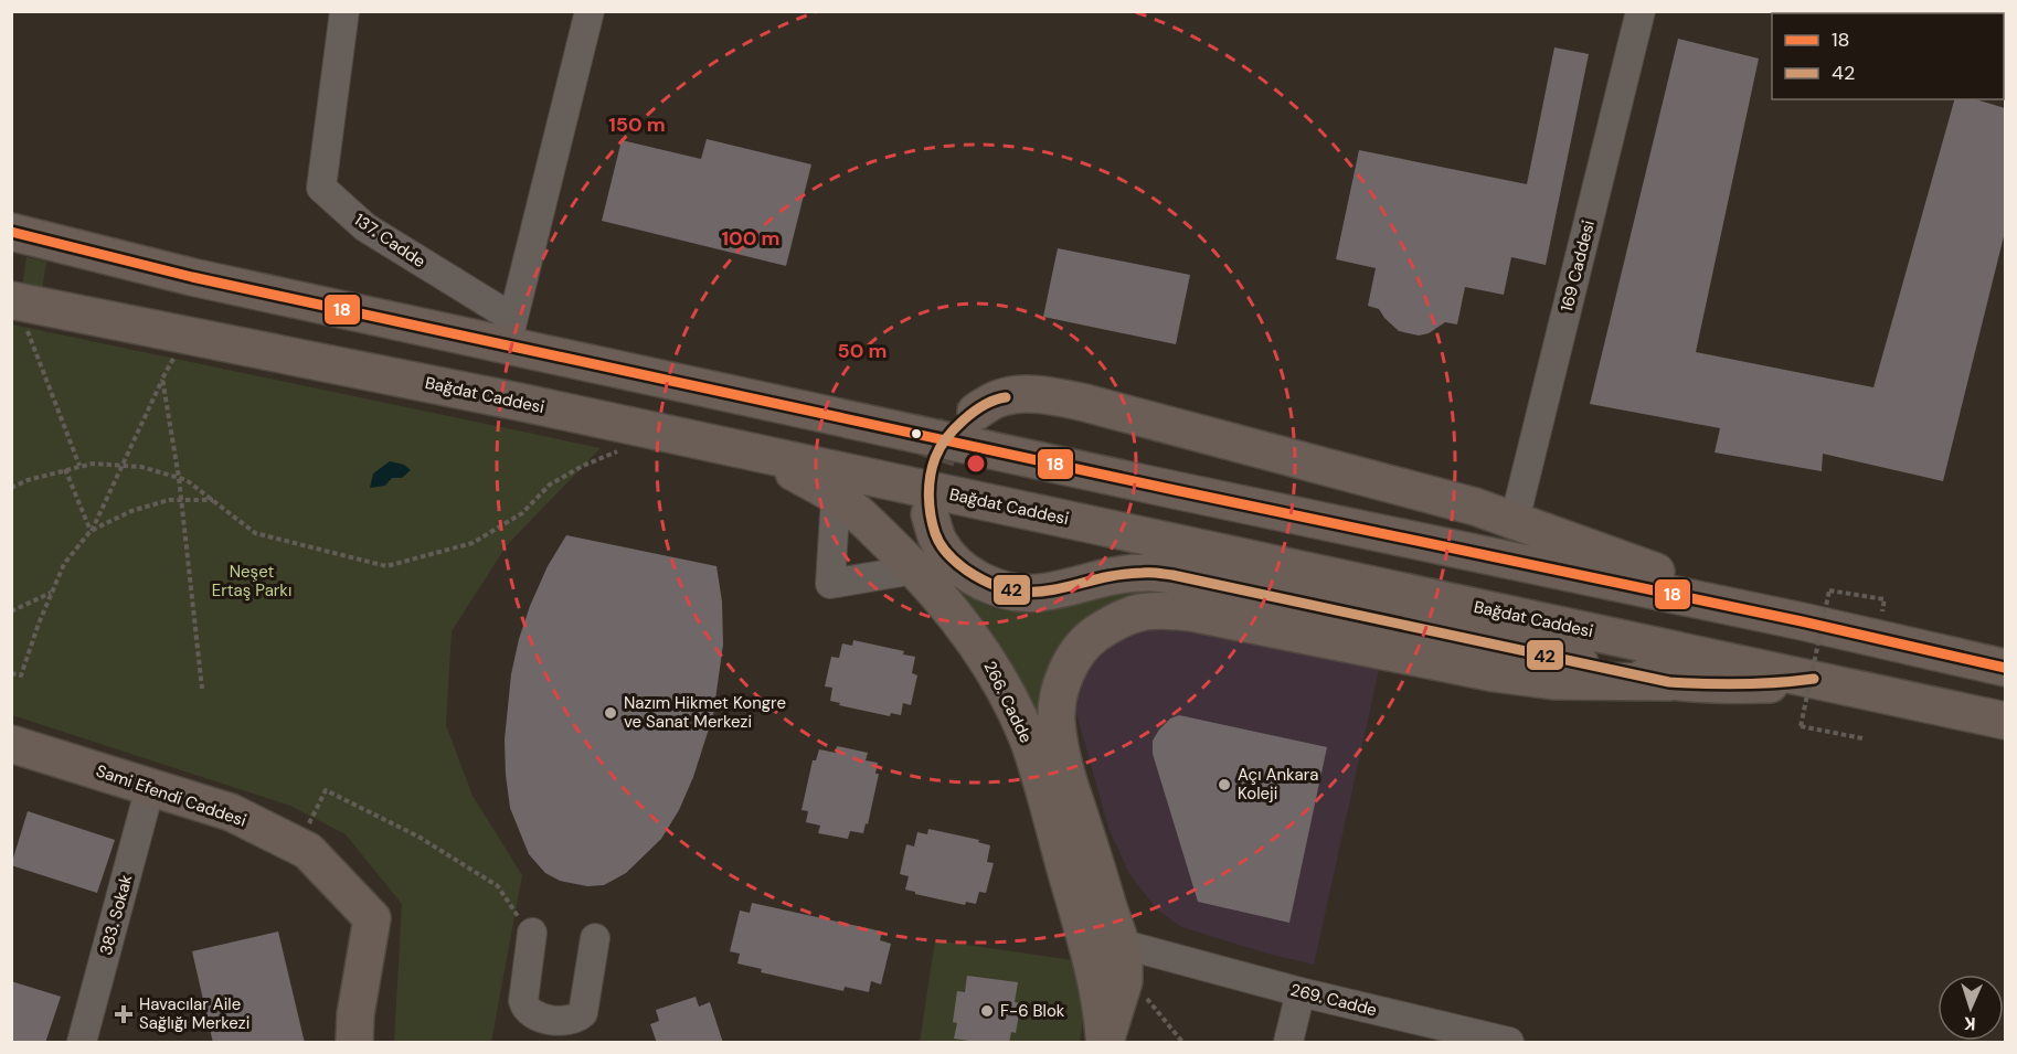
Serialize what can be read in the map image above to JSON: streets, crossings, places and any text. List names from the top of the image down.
{
  "streets": {
    "main road": ["Bağdat Caddesi", "266. Cadde", "Sami Efendi Caddesi"],
    "street": [
      "137. Cadde",
      "169 Caddesi",
      "383. Sokak",
      "269. Cadde"
    ]
  },
  "crossings": [
    ["Bağdat Caddesi", "266. Cadde"],
    ["266. Cadde", "269. Cadde"],
    ["Sami Efendi Caddesi", "383. Sokak"]
  ],
  "parks": ["Neşet Ertaş Parkı"],
  "places": {
    "other": ["Nazım Hikmet Kongre ve Sanat Merkezi", "Açı Ankara Koleji", "F-6 Blok"],
    "health": ["Havacılar Aile Sağlığı Merkezi"]
  },
  "lines": ["transit line 18", "transit line 42"],
  "legend": ["18", "42"],
  "north": "bottom",
  "rings": ["150 m", "100 m", "50 m"]
}
